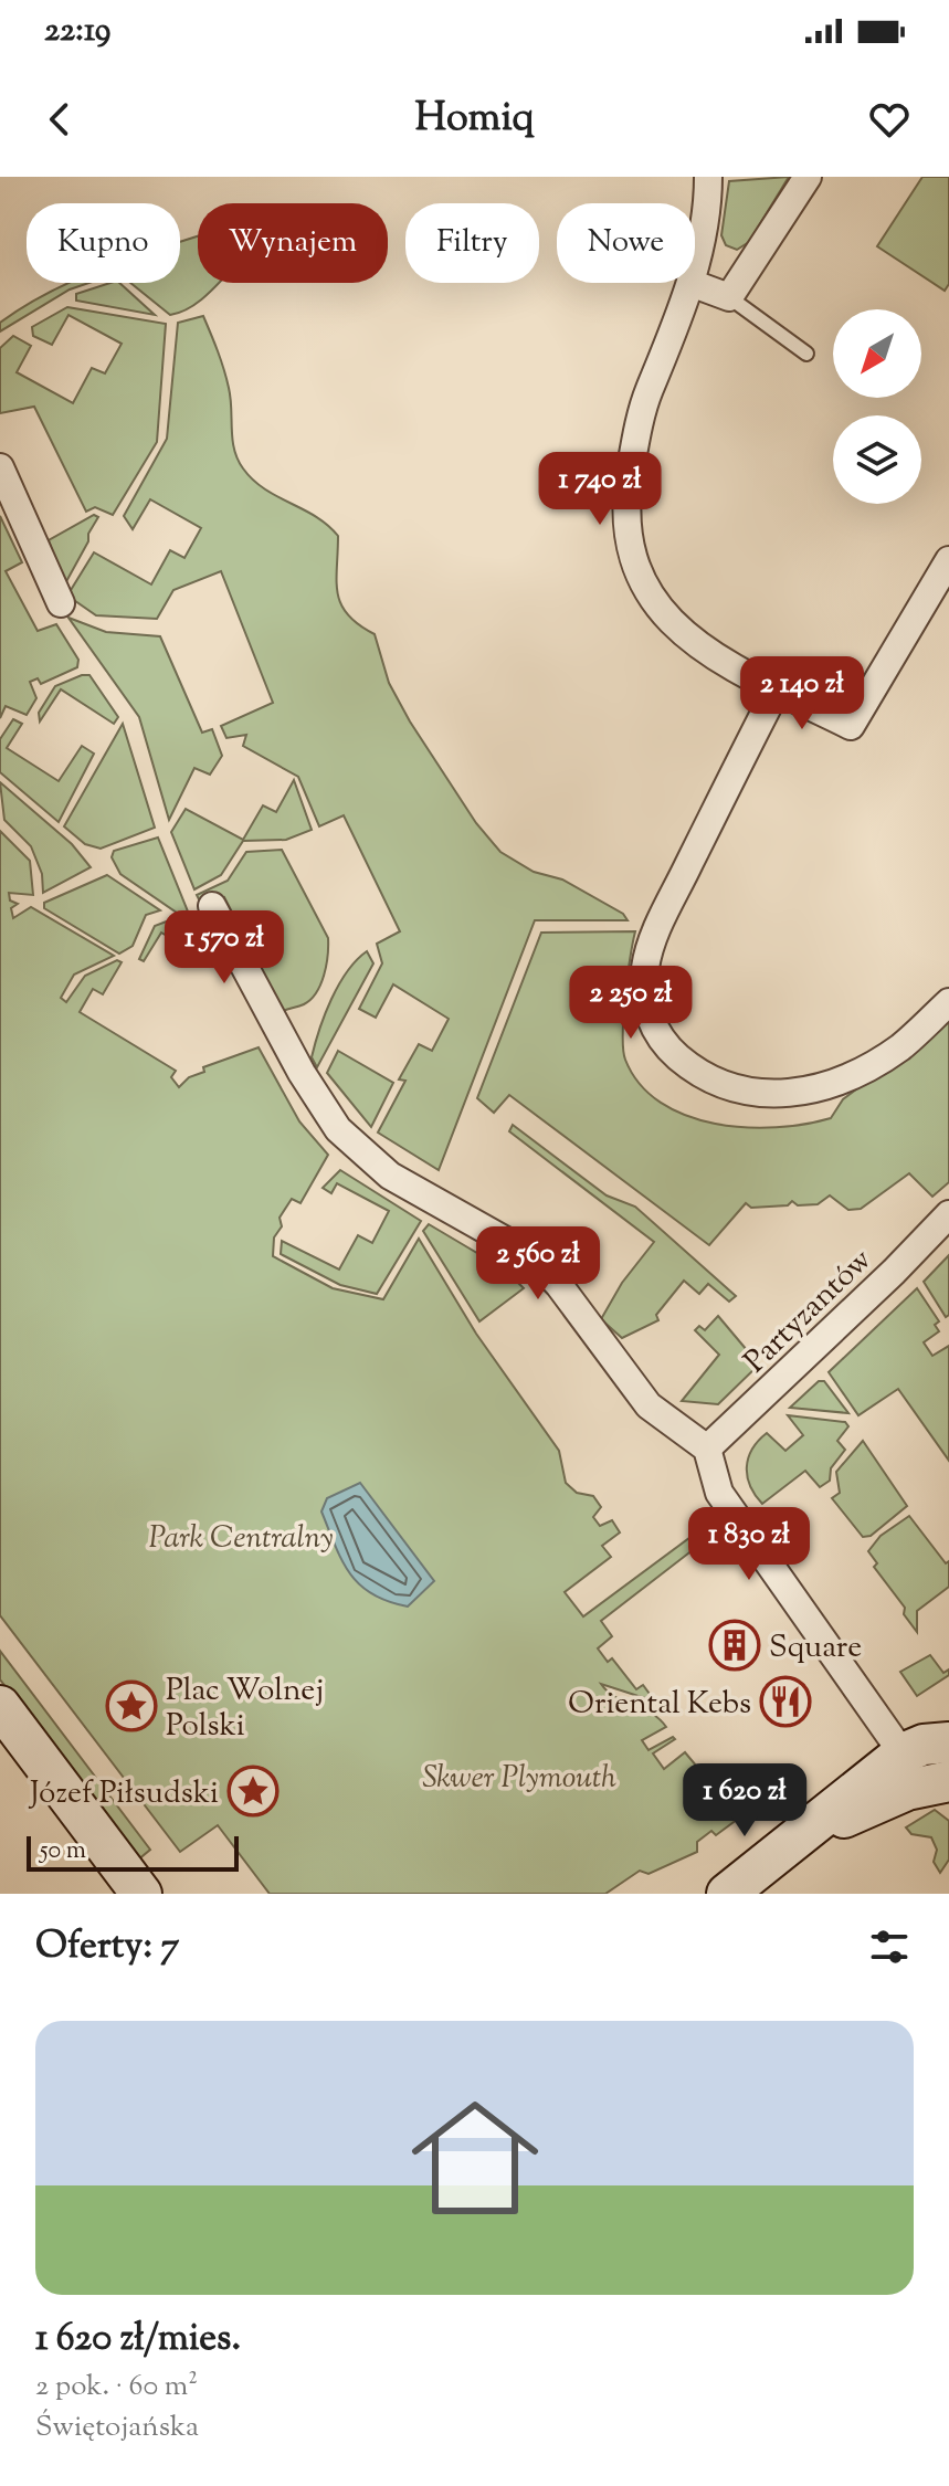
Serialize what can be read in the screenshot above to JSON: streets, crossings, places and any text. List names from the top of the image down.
{
  "streets": {
    "street": ["Partyzantów"]
  },
  "parks": ["Park Centralny", "Skwer Plymouth"],
  "places": {
    "building": ["Square"],
    "restaurant": ["Oriental Kebs"],
    "place": ["Plac Wolnej Polski", "Józef Piłsudski"]
  },
  "scale_bar": "50 m",
  "north": "bottom left",
  "page": {
    "status": "22:19",
    "header": "Homiq",
    "chip": [
      "Kupno",
      "Wynajem",
      "Filtry",
      "Nowe"
    ],
    "price": [
      "1 740 zł",
      "2 140 zł",
      "1 570 zł",
      "2 250 zł",
      "2 560 zł",
      "1 830 zł",
      "1 620 zł"
    ],
    "scale": "50 m",
    "heading": "Oferty: 7",
    "list": [
      {
        "name": "1 620 zł/mies.",
        "note": "2 pok. · 60 m² · Świętojańska"
      }
    ]
  }
}
